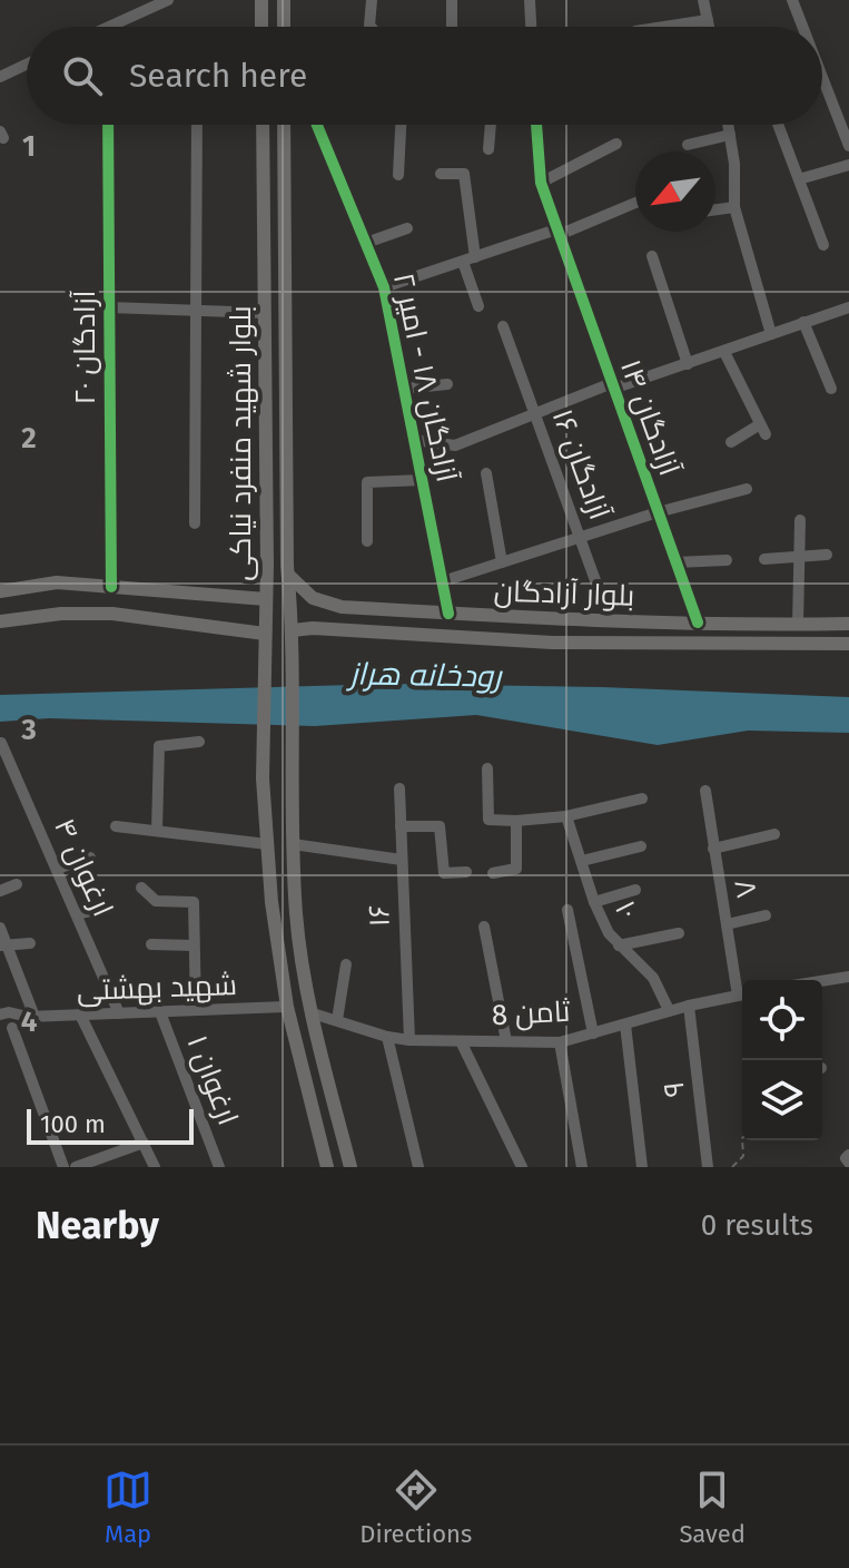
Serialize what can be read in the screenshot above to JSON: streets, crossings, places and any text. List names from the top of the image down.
{
  "streets": {
    "main road": ["بلوار شهید منفرد نیاکی", "بلوار آزادگان"],
    "street": [
      "آزادگان ۲۰",
      "آزادگان ۱۸ - امیر ۲",
      "آزادگان ۱۴",
      "آزادگان ۱۶",
      "ارغوان ۴",
      "۸",
      "۱۰",
      "۱۶",
      "شهید بهشتی",
      "ثامن 8",
      "ارغوان ۱",
      "۹"
    ]
  },
  "crossings": [
    ["آزادگان ۱۸ - امیر ۲", "بلوار آزادگان"],
    ["آزادگان ۱۴", "بلوار آزادگان"],
    ["بلوار شهید منفرد نیاکی", "بلوار آزادگان"],
    ["بلوار شهید منفرد نیاکی", "شهید بهشتی"],
    ["بلوار شهید منفرد نیاکی", "ثامن 8"],
    ["آزادگان ۱۶", "بلوار آزادگان"],
    ["ارغوان ۴", "شهید بهشتی"],
    ["۱۰", "ثامن 8"],
    ["۱۶", "ثامن 8"],
    ["شهید بهشتی", "ارغوان ۱"],
    ["ثامن 8", "۹"]
  ],
  "water": ["رودخانه هراز"],
  "scale_bar": "100 m",
  "north": "bottom left",
  "page": {
    "search": "Search here",
    "scale": "100 m",
    "heading": ["Nearby", "0 results"],
    "nav": ["Map", "Directions", "Saved"]
  },
  "grid": {
    "rows": [
      "1",
      "2",
      "3",
      "4"
    ]
  }
}
